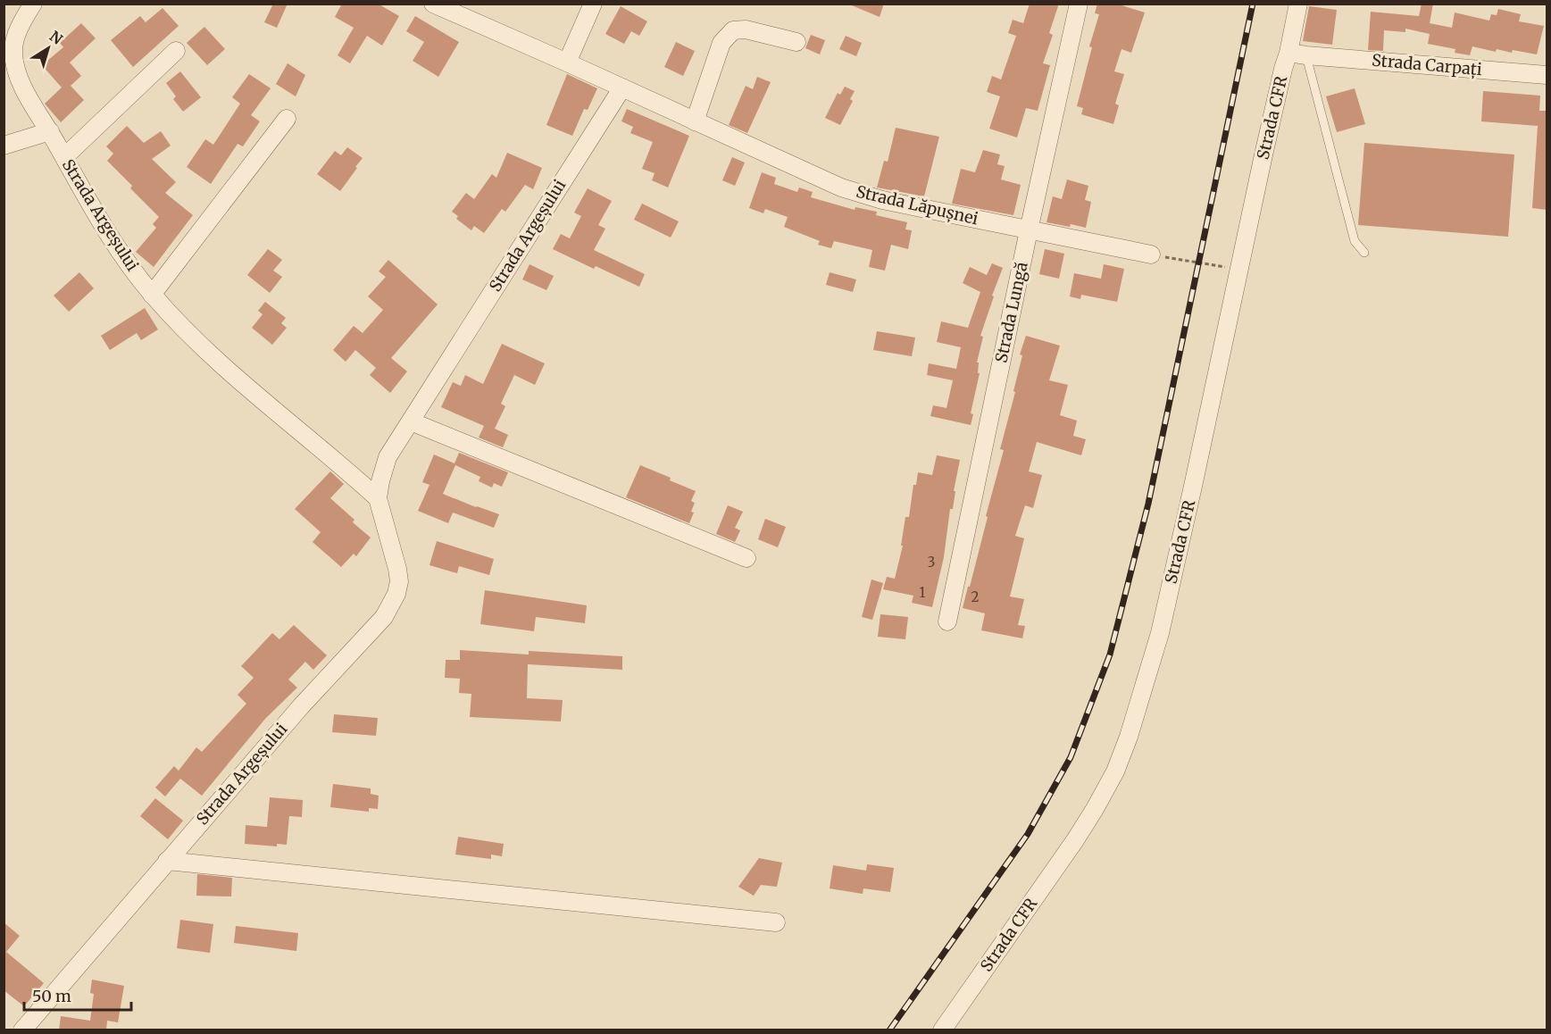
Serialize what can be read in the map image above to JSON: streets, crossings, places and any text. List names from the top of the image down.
{
  "streets": {
    "street": [
      "Strada Carpați",
      "Strada CFR",
      "Strada Lăpușnei",
      "Strada Argeșului",
      "Strada Lungă"
    ]
  },
  "crossings": [
    ["Strada Carpați", "Strada CFR"],
    ["Strada Lăpușnei", "Strada Argeșului"],
    ["Strada Lăpușnei", "Strada Lungă"]
  ],
  "house_numbers": ["3", "1", "2"],
  "scale_bar": "50 m",
  "north": "top right"
}
